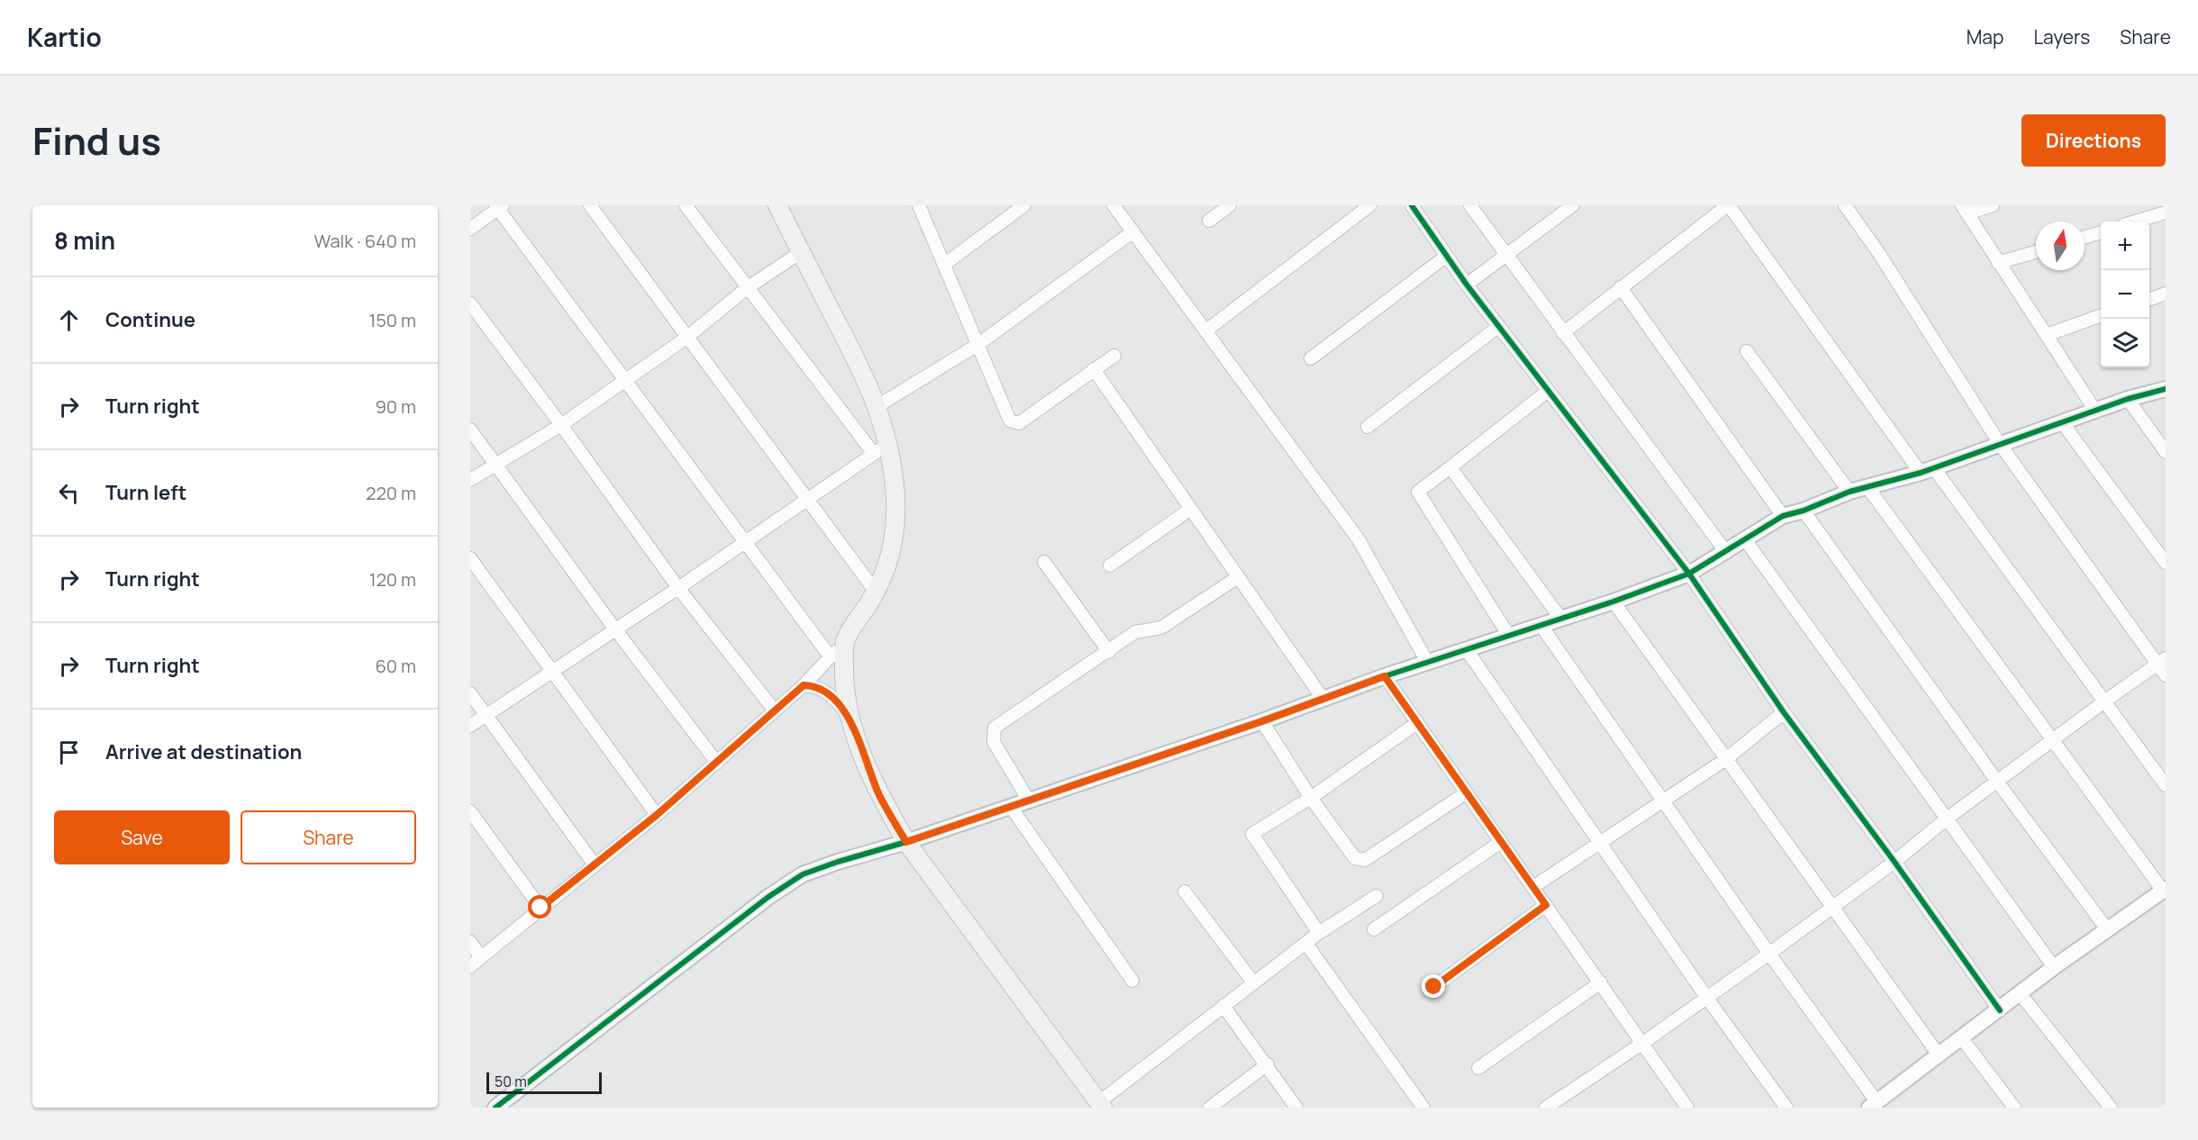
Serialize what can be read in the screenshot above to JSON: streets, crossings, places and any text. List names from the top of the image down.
{
  "scale_bar": "50 m",
  "north": "top",
  "page": {
    "header": "Kartio",
    "nav": ["Map", "Layers", "Share"],
    "title": "Find us",
    "buttons": [
      "Directions",
      ["Save", "Share"]
    ],
    "heading": ["8 min", "Walk · 640 m"],
    "map_buttons": ["+", "−"],
    "list": [
      ["Continue", "150 m"],
      ["Turn right", "90 m"],
      ["Turn left", "220 m"],
      ["Turn right", "120 m"],
      ["Turn right", "60 m"],
      "Arrive at destination"
    ],
    "scale": "50 m"
  }
}
